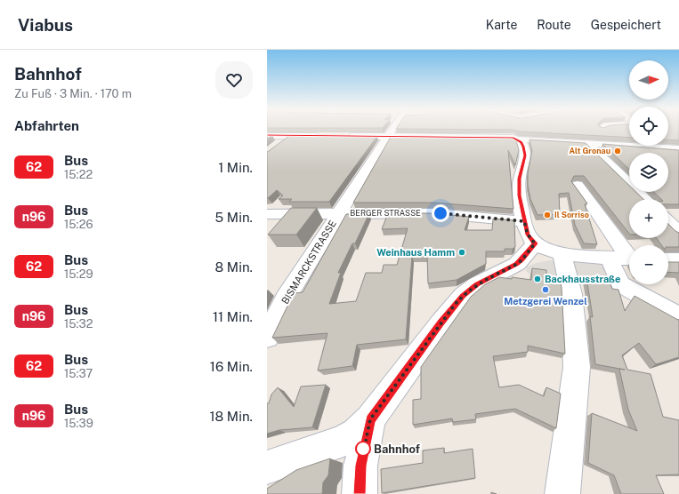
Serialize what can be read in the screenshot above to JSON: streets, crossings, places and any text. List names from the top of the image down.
{
  "streets": {
    "street": ["BERGER STRASSE", "BISMARCKSTRASSE"]
  },
  "crossings": [
    ["BERGER STRASSE", "BISMARCKSTRASSE"]
  ],
  "places": [
    "Alt Gronau",
    "Il Sorriso",
    "Weinhaus Hamm",
    "Backhausstraße",
    "Metzgerei Wenzel",
    "Bahnhof"
  ],
  "lines": ["bus line 62"],
  "north": "right",
  "page": {
    "header": "Viabus",
    "nav": ["Karte", "Route", "Gespeichert"],
    "heading": [
      ["Bahnhof", "Zu Fuß · 3 Min. · 170 m"],
      "Abfahrten"
    ],
    "map_buttons": ["+", "−"],
    "list": [
      {
        "mark": "62",
        "name": "Bus",
        "note": "15:22",
        "value": "1 Min."
      },
      {
        "mark": "n96",
        "name": "Bus",
        "note": "15:26",
        "value": "5 Min."
      },
      {
        "mark": "62",
        "name": "Bus",
        "note": "15:29",
        "value": "8 Min."
      },
      {
        "mark": "n96",
        "name": "Bus",
        "note": "15:32",
        "value": "11 Min."
      },
      {
        "mark": "62",
        "name": "Bus",
        "note": "15:37",
        "value": "16 Min."
      },
      {
        "mark": "n96",
        "name": "Bus",
        "note": "15:39",
        "value": "18 Min."
      }
    ]
  }
}
